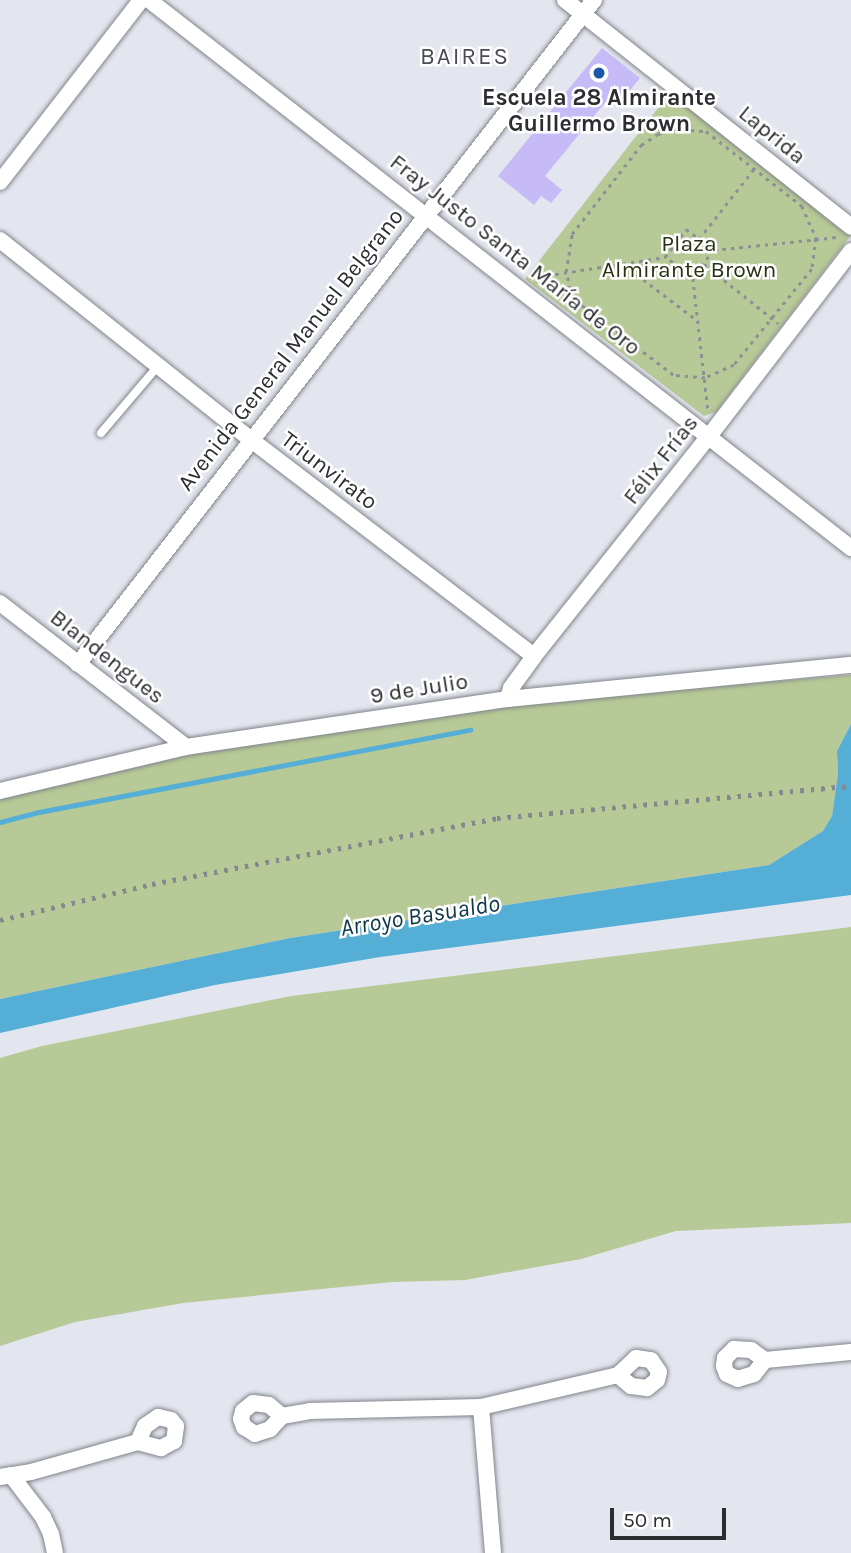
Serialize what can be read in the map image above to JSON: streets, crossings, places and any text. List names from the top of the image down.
{
  "streets": {
    "street": [
      "Laprida",
      "Fray Justo Santa María de Oro",
      "Avenida General Manuel Belgrano",
      "Félix Frías",
      "Triunvirato",
      "Blandengues",
      "9 de Julio"
    ]
  },
  "crossings": [
    ["Laprida", "Avenida General Manuel Belgrano"],
    ["Fray Justo Santa María de Oro", "Avenida General Manuel Belgrano"],
    ["Fray Justo Santa María de Oro", "Félix Frías"],
    ["Avenida General Manuel Belgrano", "Triunvirato"],
    ["Avenida General Manuel Belgrano", "Blandengues"],
    ["Félix Frías", "Triunvirato"],
    ["Félix Frías", "9 de Julio"],
    ["Blandengues", "9 de Julio"]
  ],
  "districts": ["BAIRES"],
  "water": ["Arroyo Basualdo"],
  "parks": ["Plaza Almirante Brown"],
  "places": ["Escuela 28 Almirante Guillermo Brown"],
  "scale_bar": "50 m"
}
